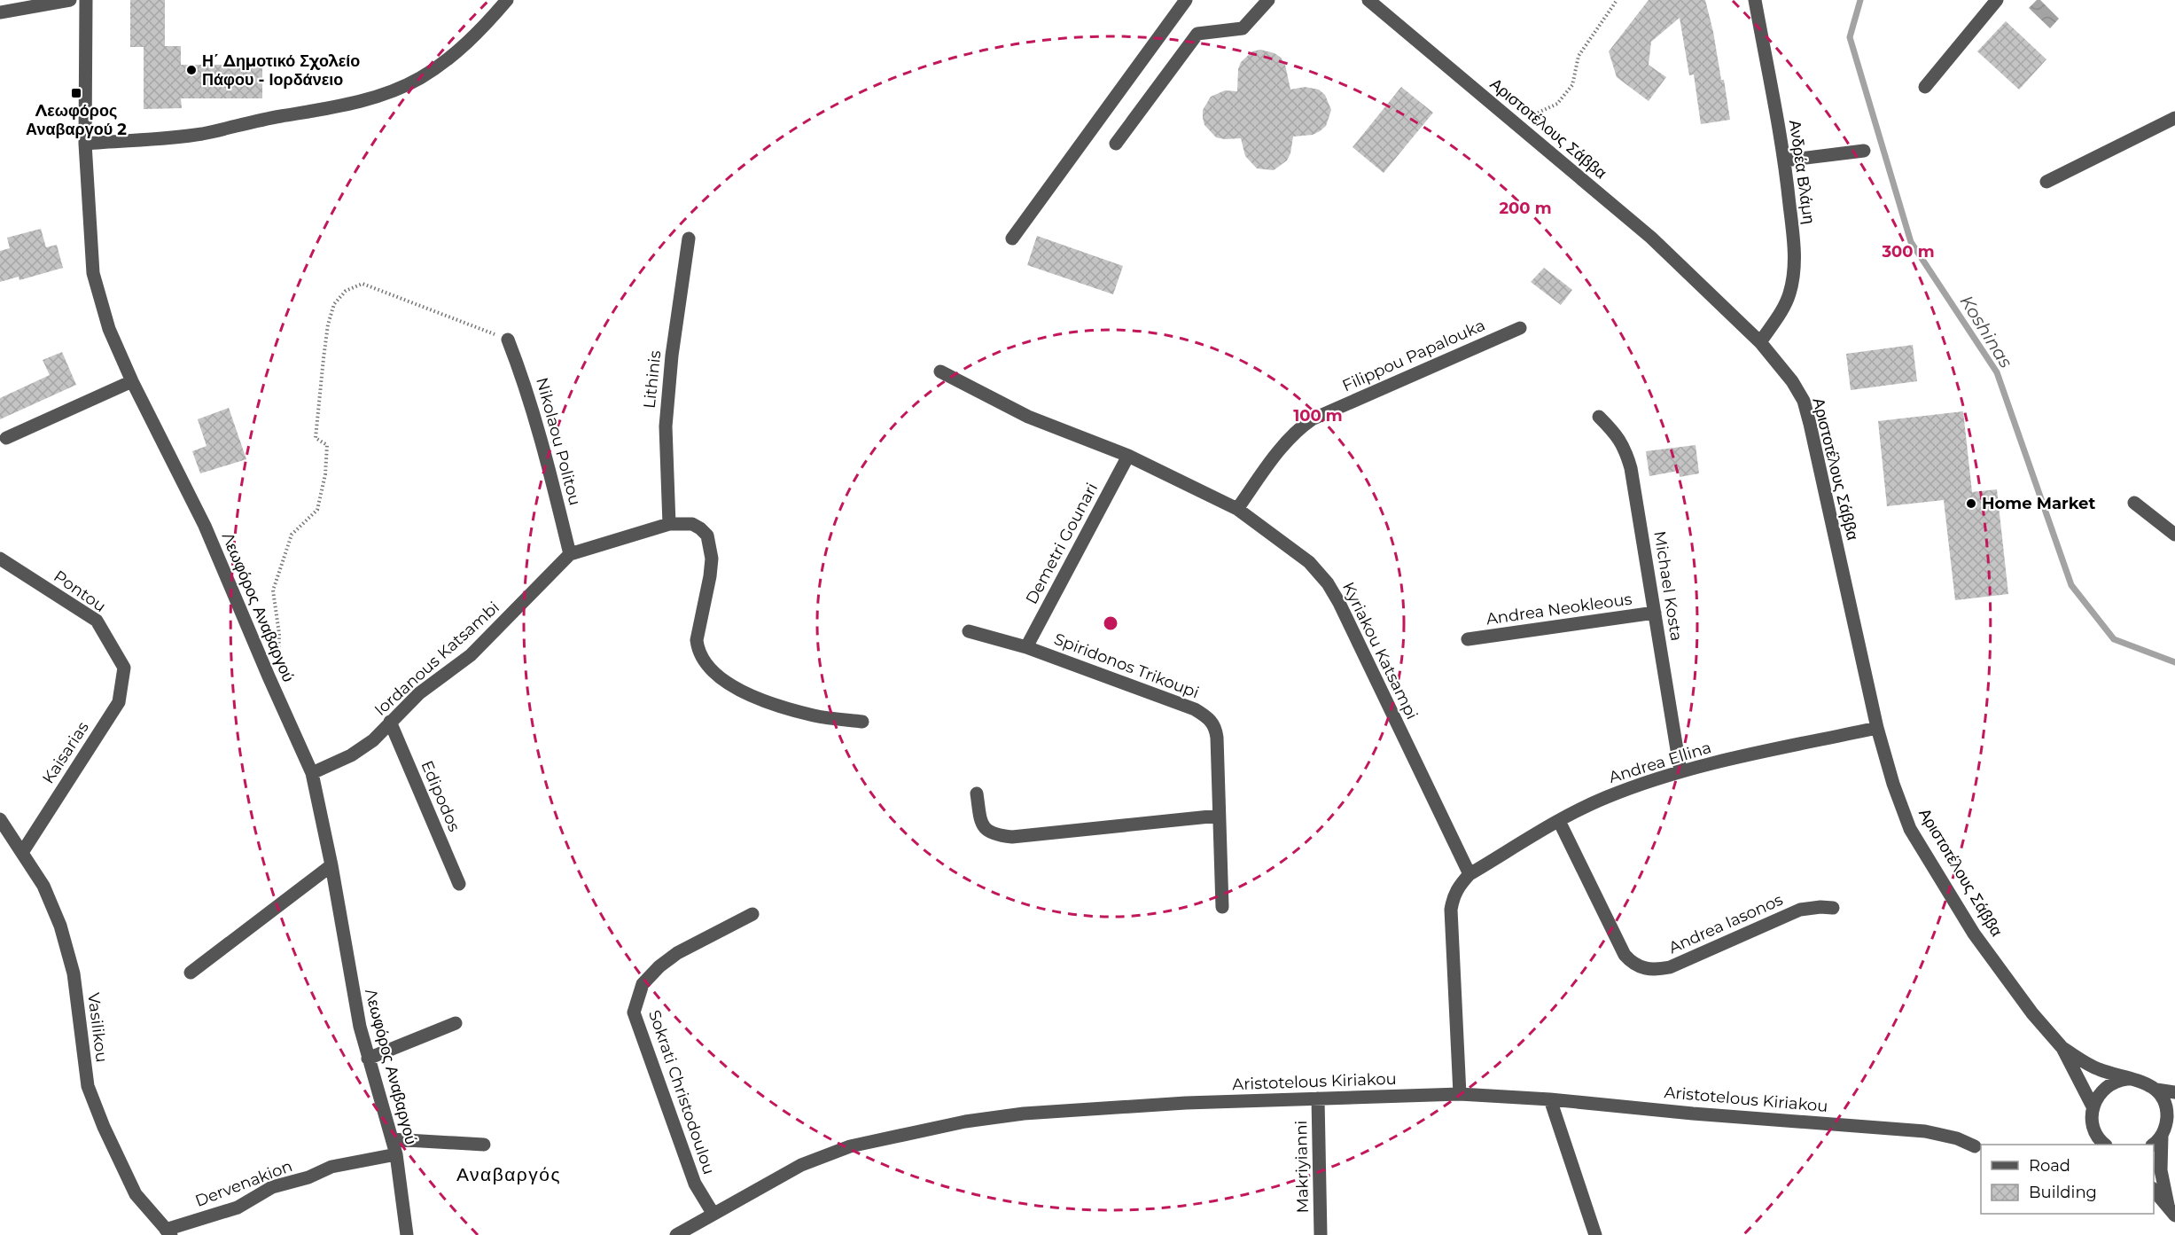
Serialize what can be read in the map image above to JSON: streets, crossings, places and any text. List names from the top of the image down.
{
  "streets": {
    "street": [
      "Αριστοτέλους Σάββα",
      "Ανδρέα Βλάμη",
      "Filippou Papalouka",
      "Lithinis",
      "Nikolaou Politou",
      "Demetri Gounari",
      "Michael Kosta",
      "Pontou",
      "Λεωφόρος Αναβαργού",
      "Andrea Neokleous",
      "Kyriakou Katsampi",
      "Iordanous Katsambi",
      "Spiridonos Trikoupi",
      "Kaisarias",
      "Andrea Ellina",
      "Edipodos",
      "Andrea Iasonos",
      "Vasilikou",
      "Aristotelous Kiriakou",
      "Sokrati Christodoulou",
      "Makriyianni",
      "Dervenakion"
    ]
  },
  "crossings": [
    ["Αριστοτέλους Σάββα", "Ανδρέα Βλάμη"],
    ["Αριστοτέλους Σάββα", "Andrea Ellina"],
    ["Filippou Papalouka", "Kyriakou Katsampi"],
    ["Lithinis", "Iordanous Katsambi"],
    ["Nikolaou Politou", "Iordanous Katsambi"],
    ["Demetri Gounari", "Kyriakou Katsampi"],
    ["Demetri Gounari", "Spiridonos Trikoupi"],
    ["Michael Kosta", "Andrea Neokleous"],
    ["Michael Kosta", "Andrea Ellina"],
    ["Pontou", "Kaisarias"],
    ["Λεωφόρος Αναβαργού", "Iordanous Katsambi"],
    ["Λεωφόρος Αναβαργού", "Dervenakion"],
    ["Kyriakou Katsampi", "Andrea Ellina"],
    ["Iordanous Katsambi", "Edipodos"],
    ["Kaisarias", "Vasilikou"],
    ["Andrea Ellina", "Andrea Iasonos"],
    ["Vasilikou", "Dervenakion"],
    ["Aristotelous Kiriakou", "Sokrati Christodoulou"],
    ["Aristotelous Kiriakou", "Makriyianni"]
  ],
  "districts": ["Αναβαργός"],
  "water": ["Koshinas"],
  "places": {
    "other": ["Η΄ Δημοτικό Σχολείο Πάφου - Ιορδάνειο", "Home Market"],
    "transit": ["Λεωφόρος Αναβαργού 2"]
  },
  "legend": ["Road", "Building"],
  "rings": ["200 m", "300 m", "100 m"]
}
